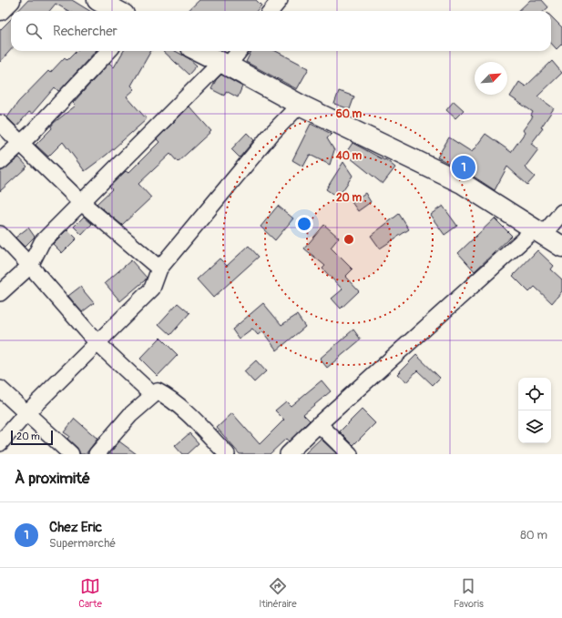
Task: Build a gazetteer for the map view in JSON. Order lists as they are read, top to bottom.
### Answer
{
  "scale_bar": "20 m",
  "north": "top right",
  "page": {
    "search": "Rechercher",
    "pins": "1",
    "scale": "20 m",
    "heading": "À proximité",
    "list": [
      {
        "mark": "1",
        "name": "Chez Eric",
        "note": "Supermarché",
        "value": "80 m"
      }
    ],
    "nav": ["Carte", "Itinéraire", "Favoris"]
  },
  "rings": ["60 m", "40 m", "20 m"]
}
